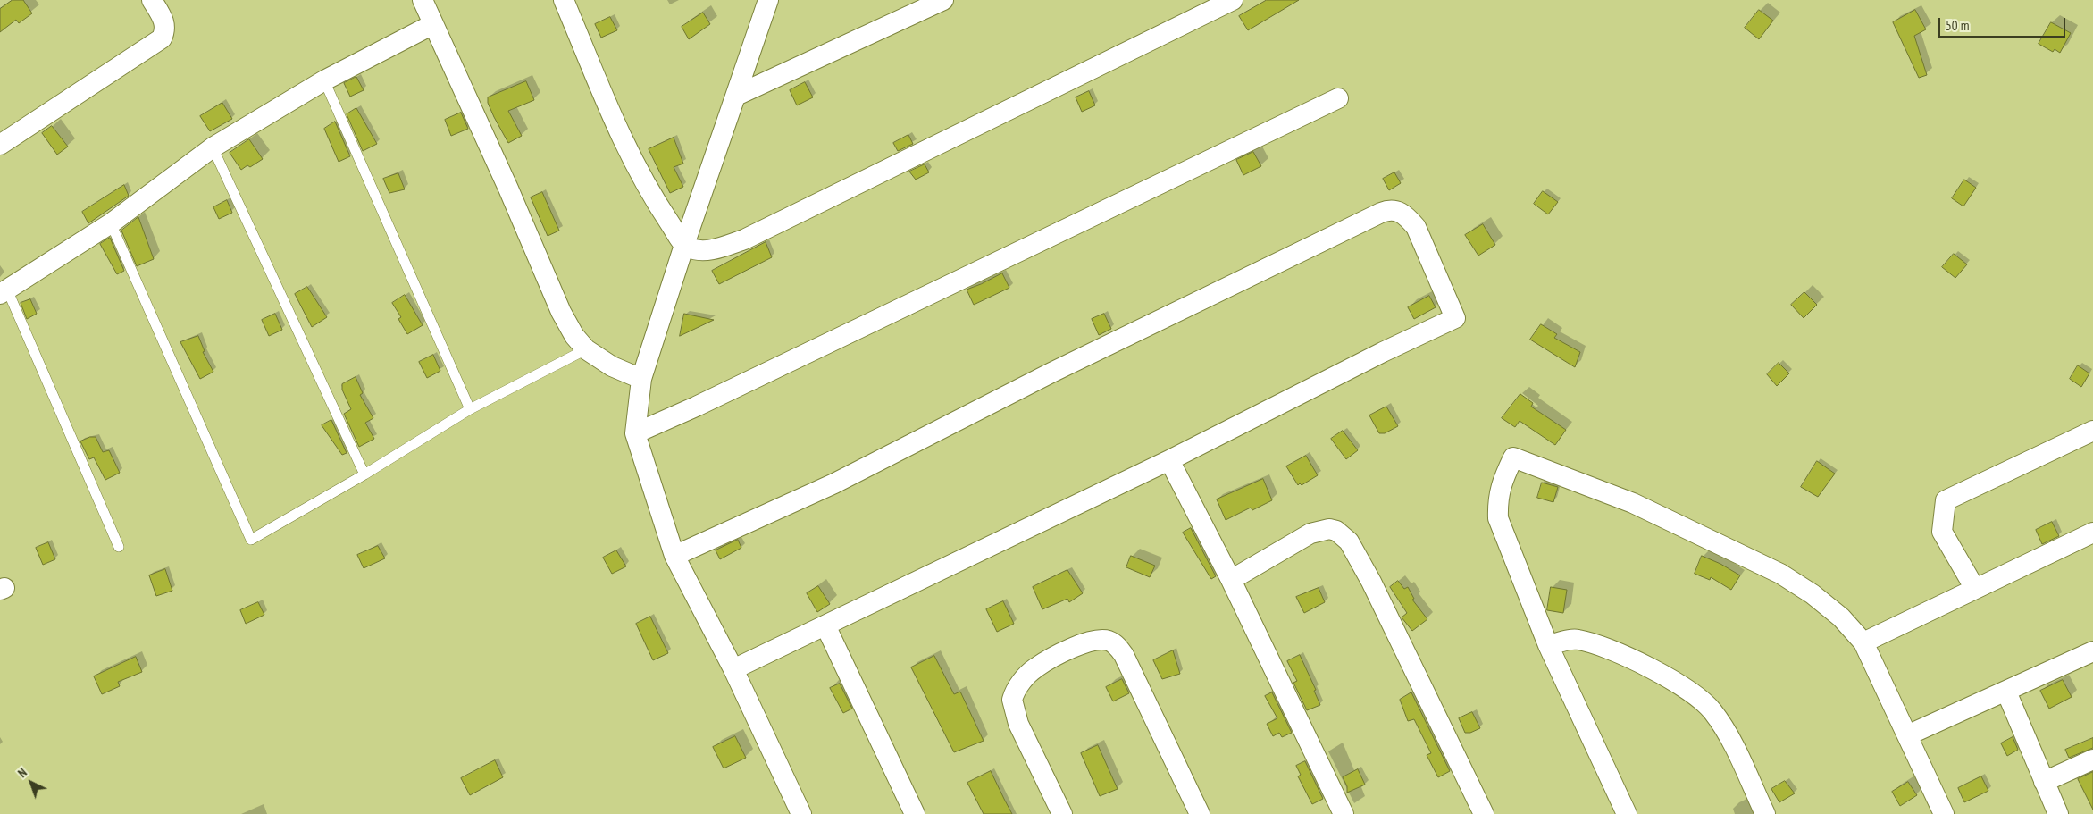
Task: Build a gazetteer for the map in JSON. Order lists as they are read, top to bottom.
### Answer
{
  "scale_bar": "50 m",
  "north": "top left"
}
